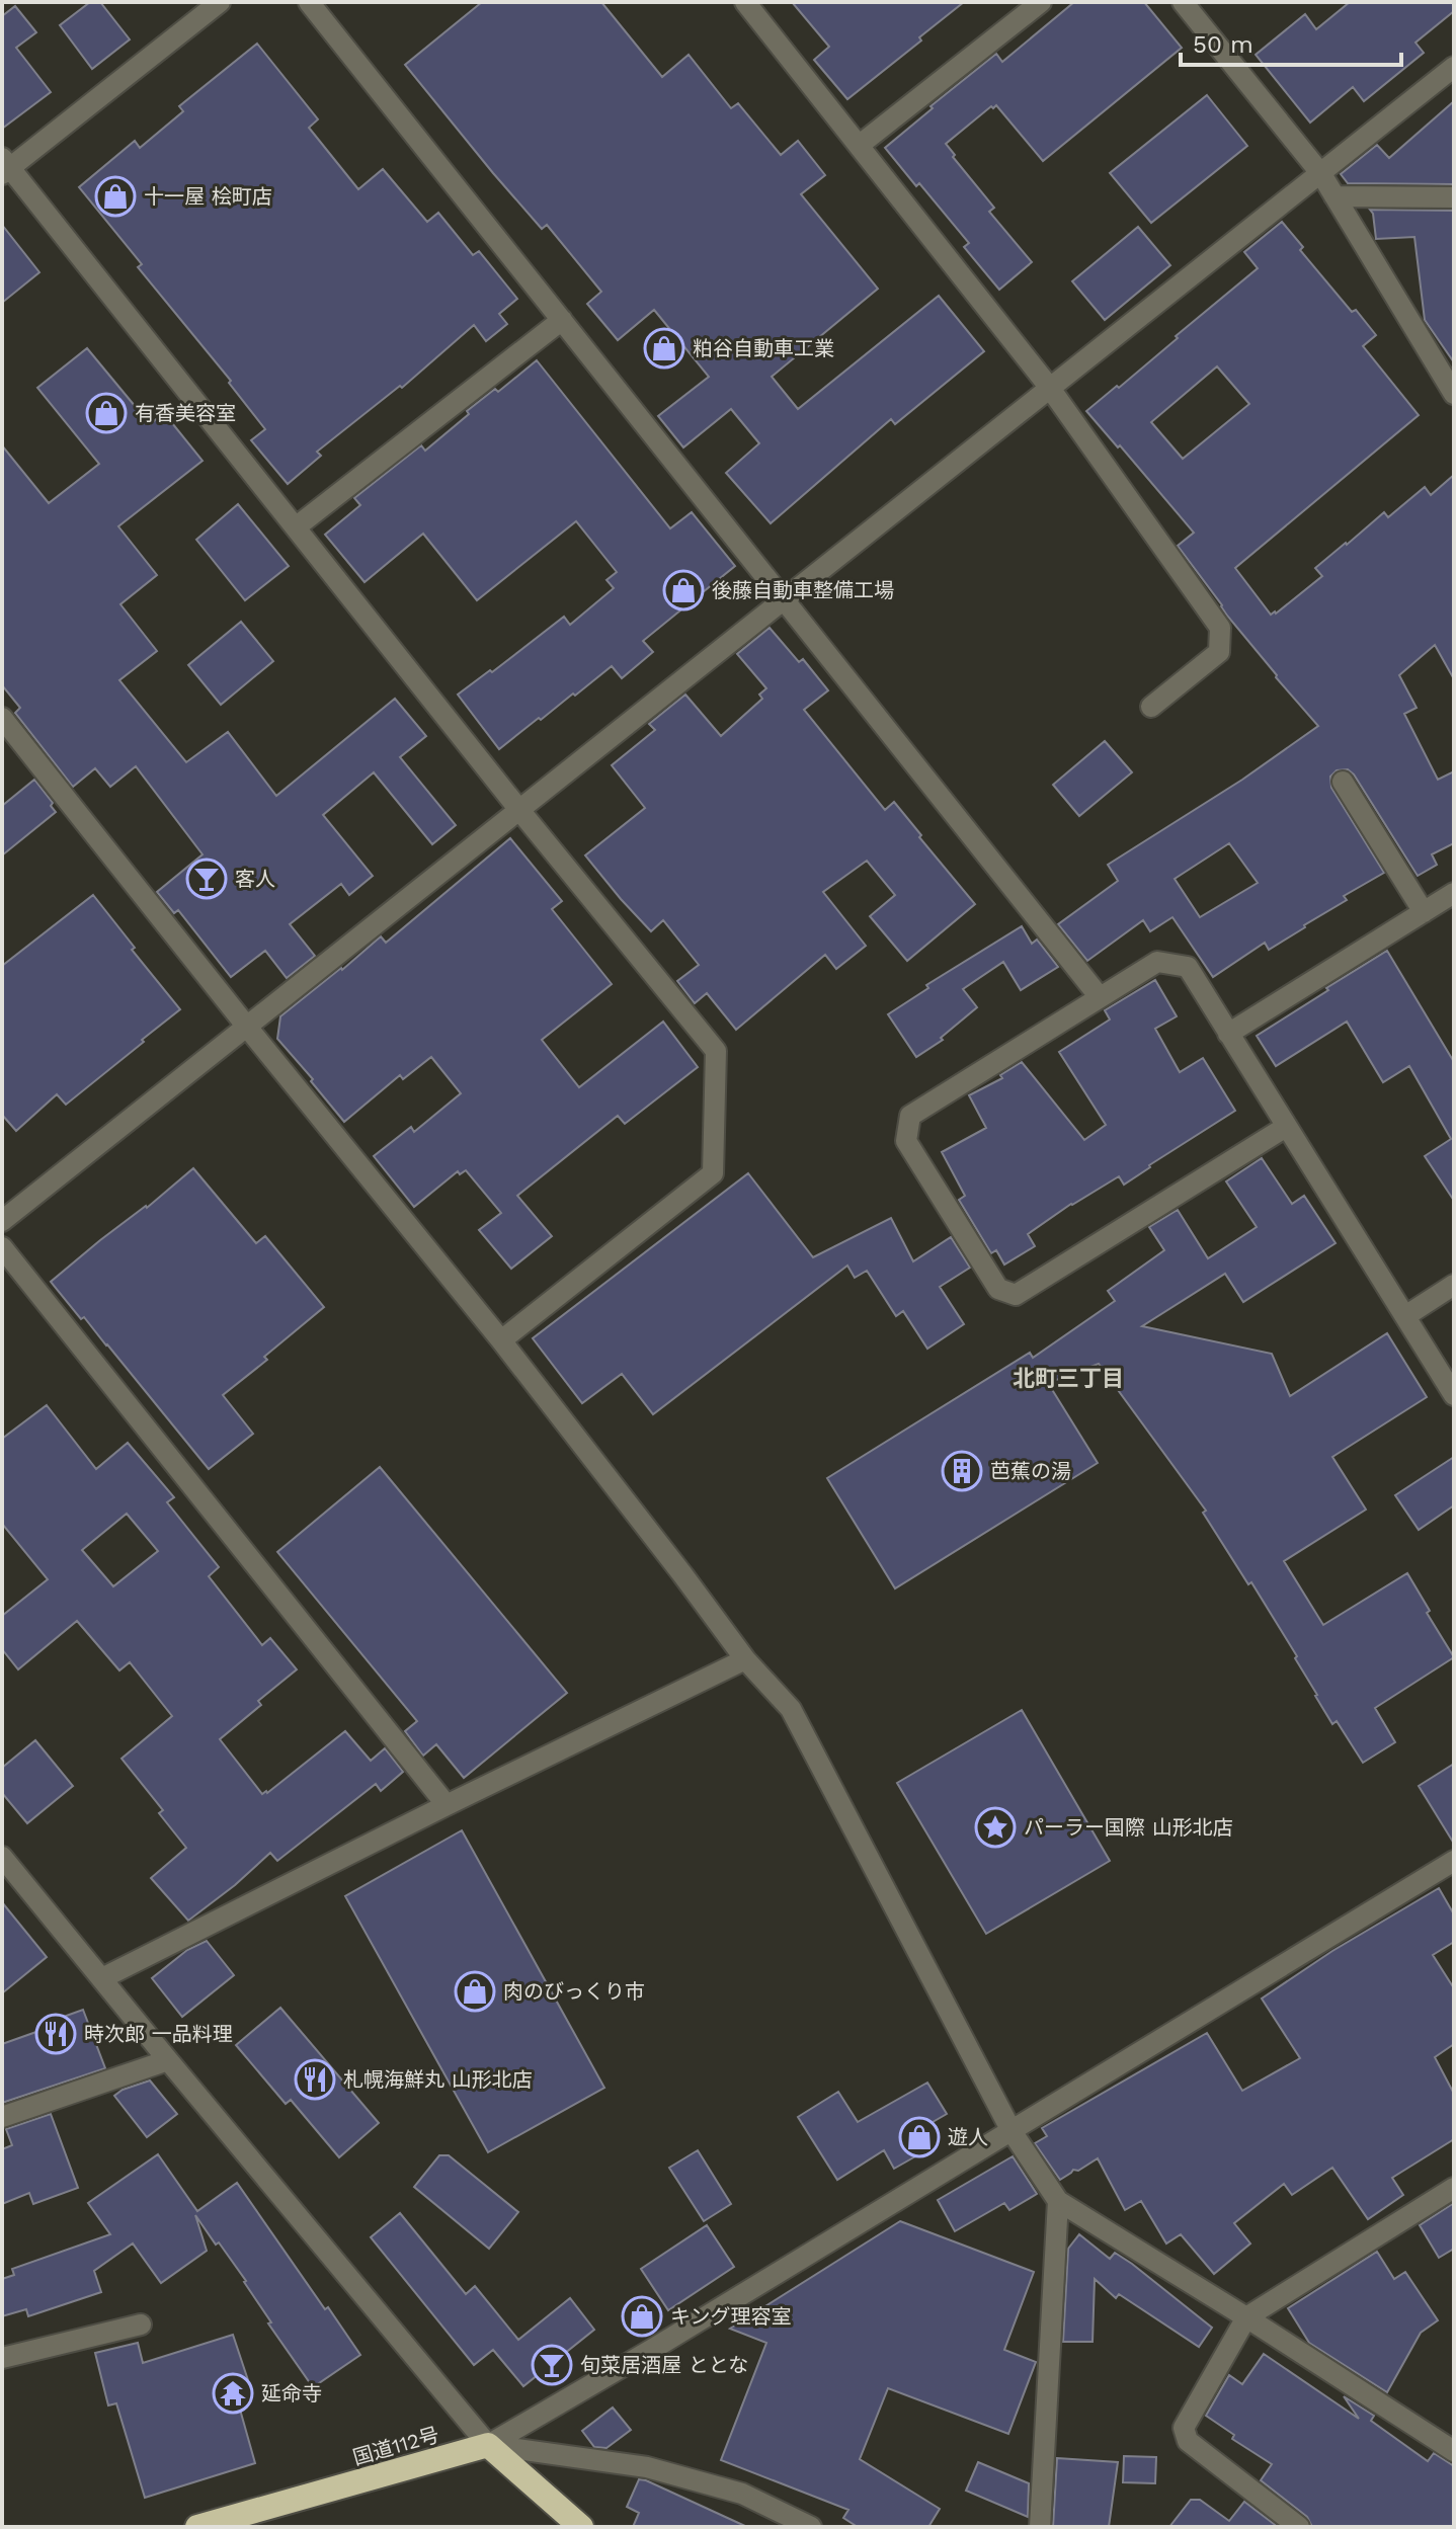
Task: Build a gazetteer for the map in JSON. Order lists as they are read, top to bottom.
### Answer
{
  "streets": {
    "highway": ["国道112号"]
  },
  "districts": ["北町三丁目"],
  "places": {
    "shop": [
      "十一屋 桧町店",
      "粕谷自動車工業",
      "有香美容室",
      "後藤自動車整備工場",
      "肉のびっくり市",
      "遊人",
      "キング理容室"
    ],
    "bar": ["客人", "旬菜居酒屋 ととな"],
    "building": ["芭蕉の湯"],
    "place": ["パーラー国際 山形北店"],
    "restaurant": ["時次郎 一品料理", "札幌海鮮丸 山形北店"],
    "temple": ["延命寺"]
  },
  "scale_bar": "50 m"
}
